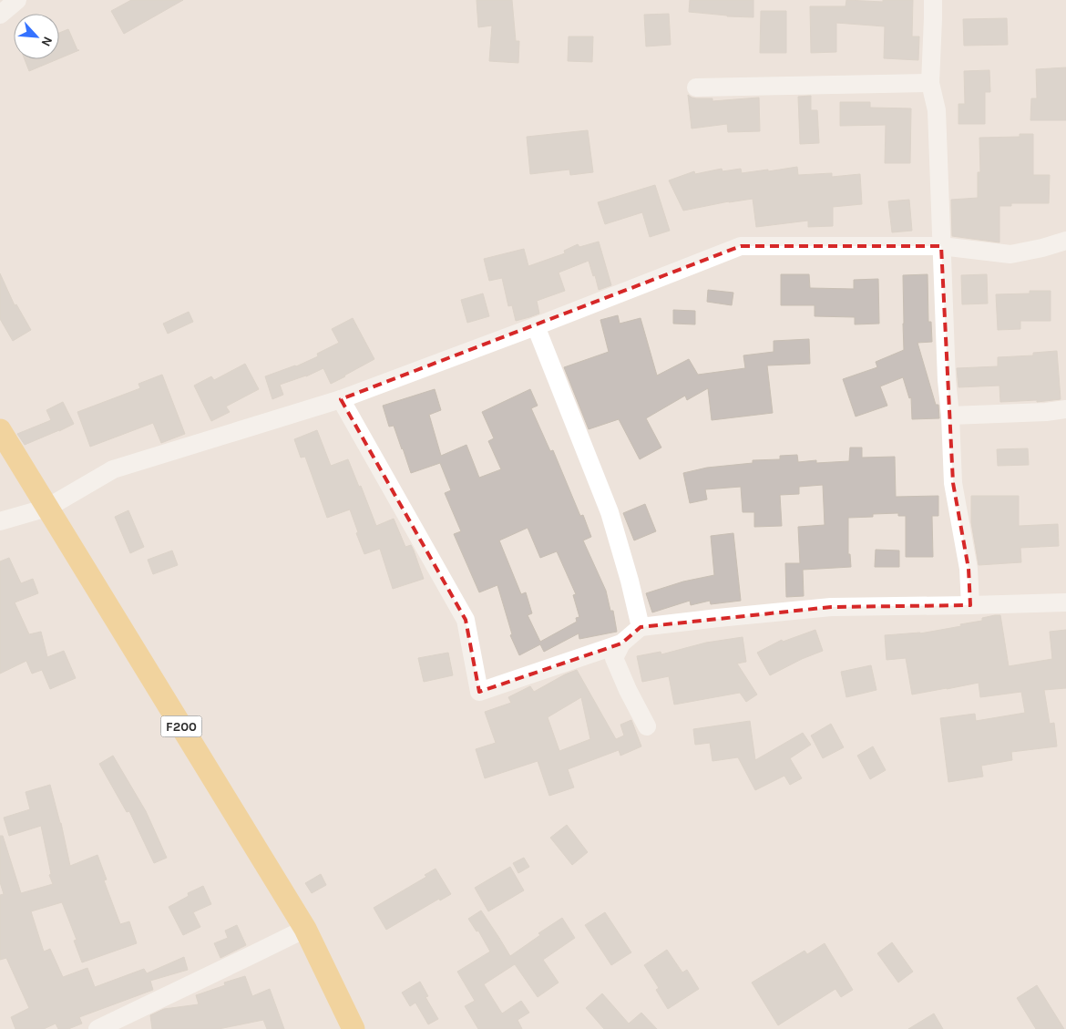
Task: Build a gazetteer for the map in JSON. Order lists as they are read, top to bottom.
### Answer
{
  "streets": {
    "main road": ["F200"]
  },
  "north": "bottom right"
}
